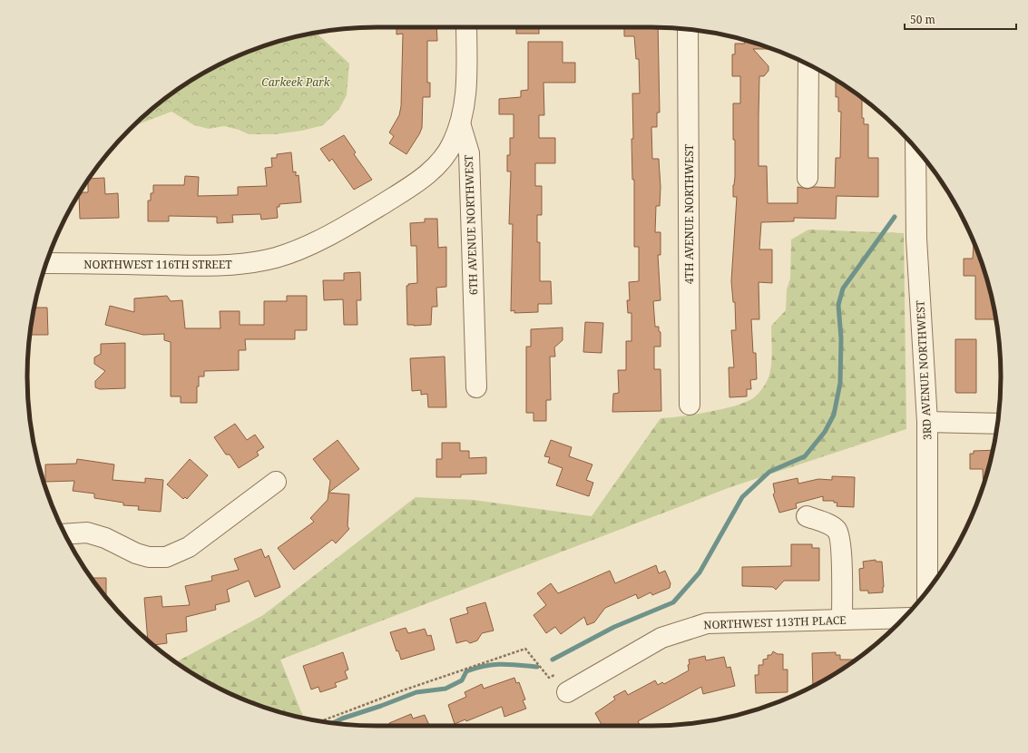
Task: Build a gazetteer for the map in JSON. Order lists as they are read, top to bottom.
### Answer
{
  "streets": {
    "street": [
      "4TH AVENUE NORTHWEST",
      "6TH AVENUE NORTHWEST",
      "NORTHWEST 116TH STREET",
      "3RD AVENUE NORTHWEST",
      "NORTHWEST 113TH PLACE"
    ]
  },
  "crossings": [
    ["6TH AVENUE NORTHWEST", "NORTHWEST 116TH STREET"]
  ],
  "parks": ["Carkeek Park"],
  "scale_bar": "50 m"
}
